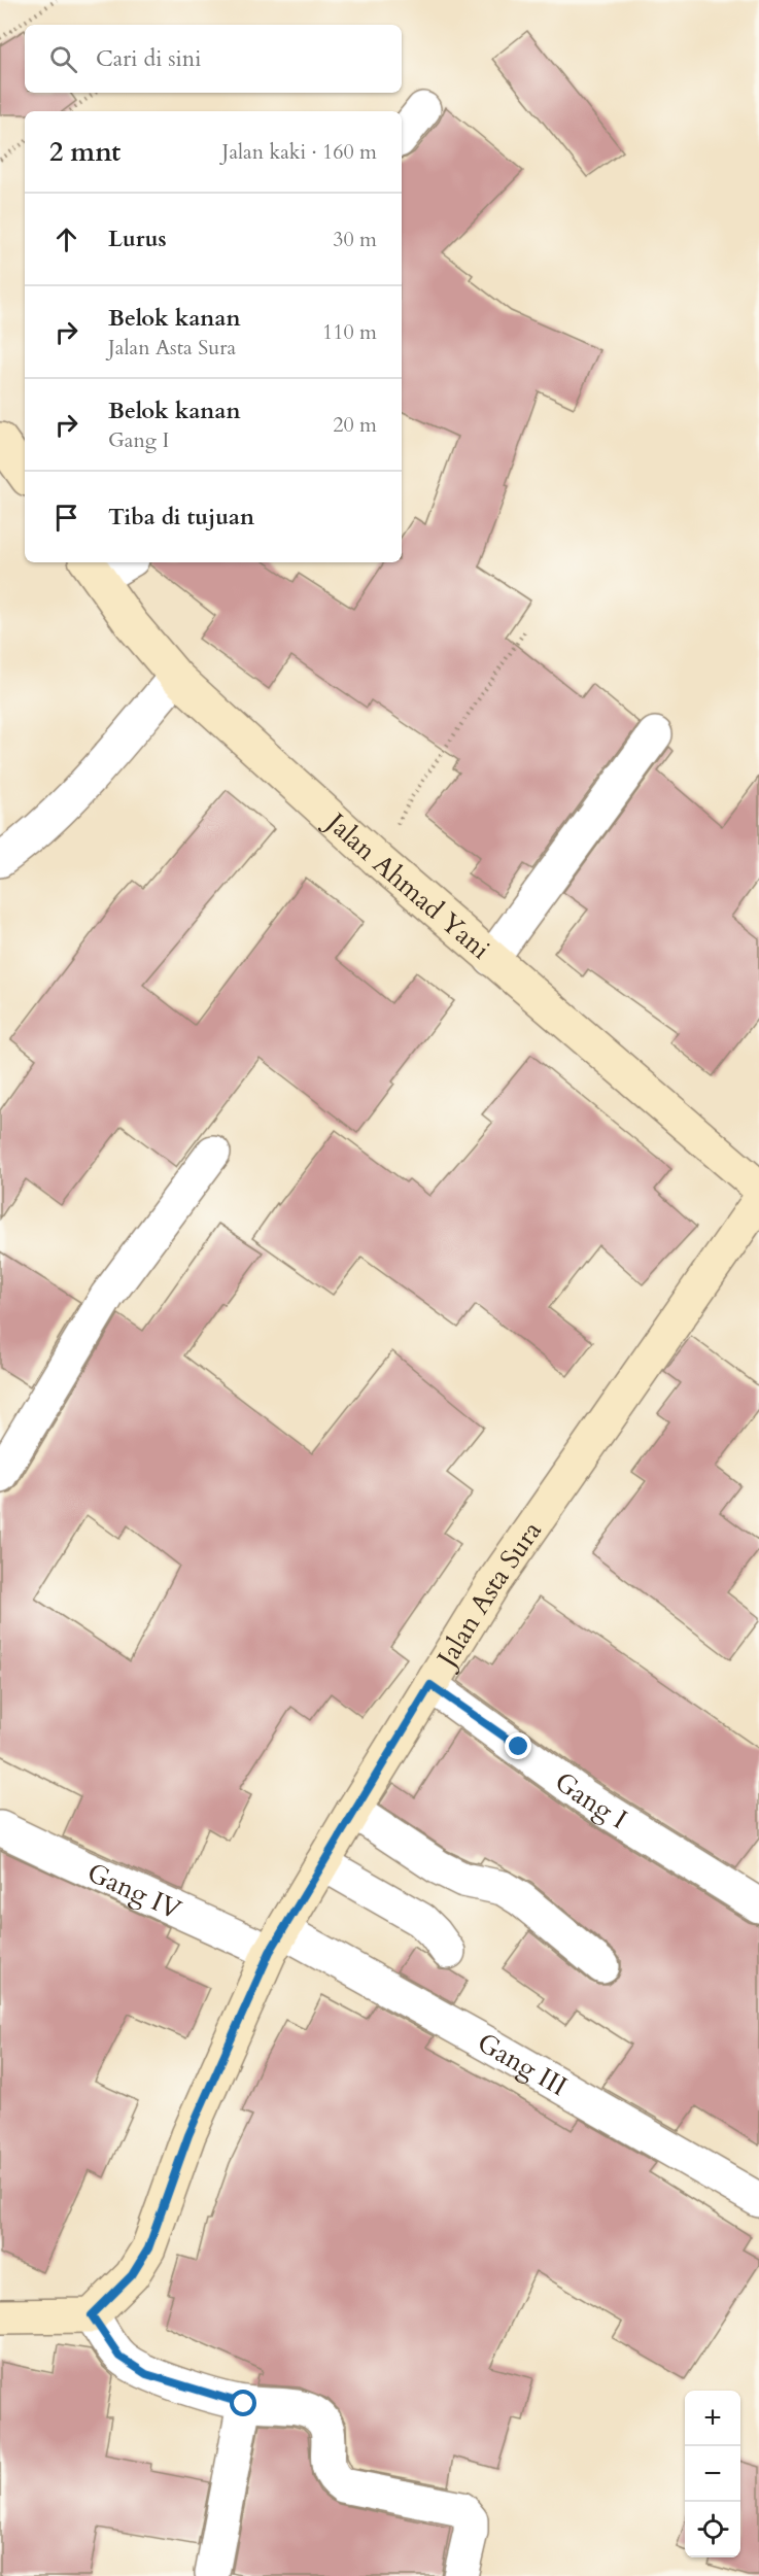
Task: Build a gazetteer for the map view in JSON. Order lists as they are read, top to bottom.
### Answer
{
  "streets": {
    "street": [
      "Jalan Ahmad Yani",
      "Jalan Asta Sura",
      "Gang I",
      "Gang IV",
      "Gang III"
    ]
  },
  "crossings": [
    ["Jalan Asta Sura", "Gang I"],
    ["Jalan Asta Sura", "Gang IV"],
    ["Jalan Asta Sura", "Gang III"],
    ["Gang IV", "Gang III"]
  ],
  "page": {
    "search": "Cari di sini",
    "heading": ["2 mnt", "Jalan kaki · 160 m"],
    "list": [
      ["Lurus", "30 m"],
      ["Belok kanan", "Jalan Asta Sura", "110 m"],
      ["Belok kanan", "Gang I", "20 m"],
      "Tiba di tujuan"
    ],
    "map_buttons": ["+", "−"]
  }
}
